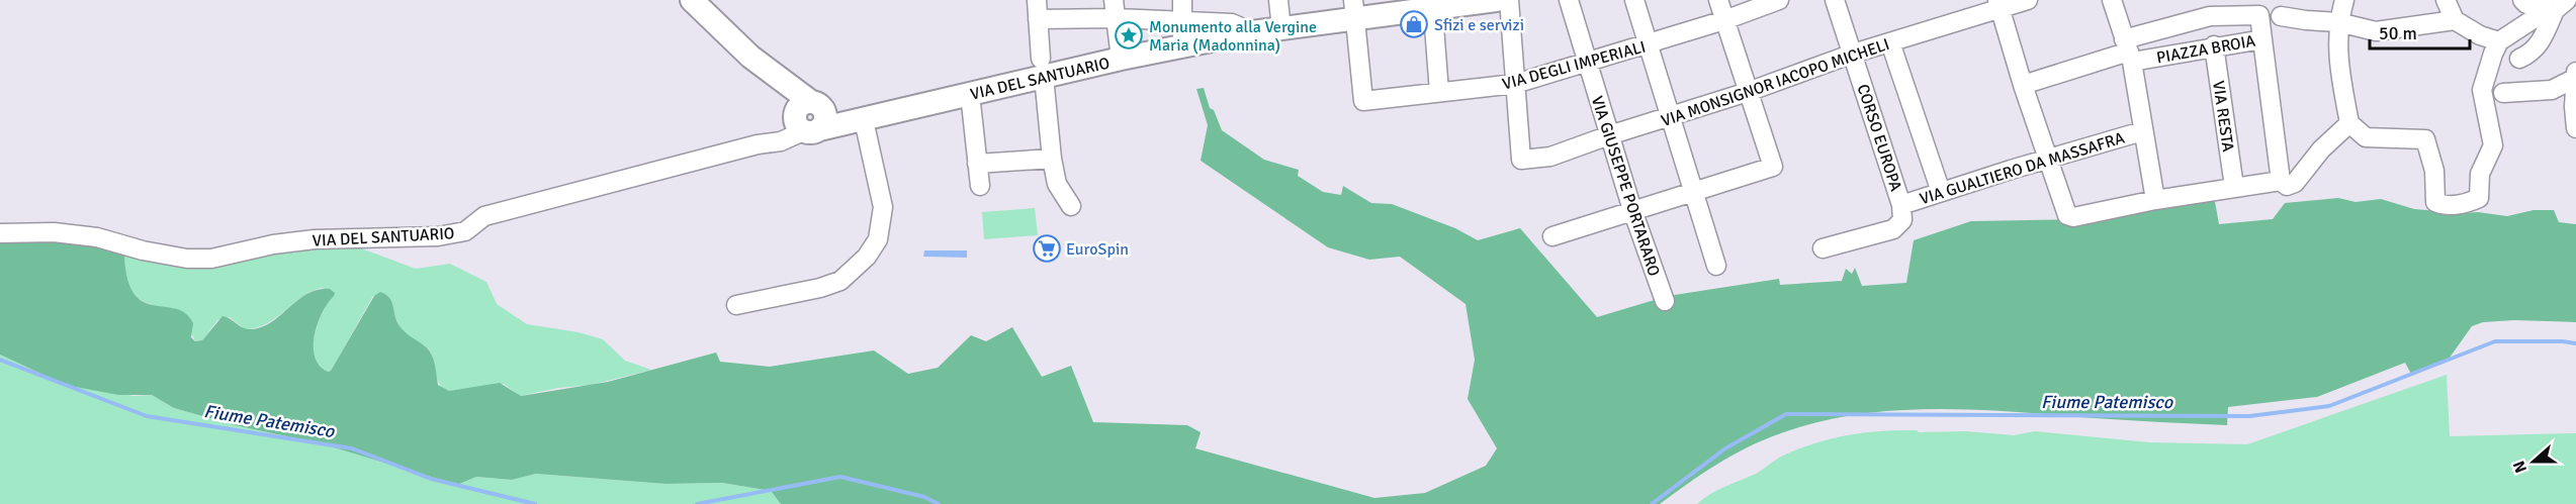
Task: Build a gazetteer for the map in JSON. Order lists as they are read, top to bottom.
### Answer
{
  "streets": {
    "main road": ["VIA DEL SANTUARIO"],
    "street": [
      "PIAZZA BROIA",
      "VIA DEGLI IMPERIALI",
      "VIA MONSIGNOR IACOPO MICHELI",
      "VIA RESTA",
      "CORSO EUROPA",
      "VIA GUALTIERO DA MASSAFRA",
      "VIA GIUSEPPE PORTARARO"
    ]
  },
  "crossings": [
    ["PIAZZA BROIA", "VIA RESTA"],
    ["VIA DEGLI IMPERIALI", "VIA DEL SANTUARIO"],
    ["VIA DEGLI IMPERIALI", "VIA MONSIGNOR IACOPO MICHELI"],
    ["VIA DEGLI IMPERIALI", "VIA GIUSEPPE PORTARARO"],
    ["VIA MONSIGNOR IACOPO MICHELI", "CORSO EUROPA"],
    ["VIA MONSIGNOR IACOPO MICHELI", "VIA GIUSEPPE PORTARARO"],
    ["CORSO EUROPA", "VIA GUALTIERO DA MASSAFRA"]
  ],
  "water": ["Fiume Patemisco"],
  "places": {
    "shop": ["Sfizi e servizi"],
    "place": ["Monumento alla Vergine Maria (Madonnina)"],
    "supermarket": ["EuroSpin"]
  },
  "scale_bar": "50 m",
  "north": "left"
}
